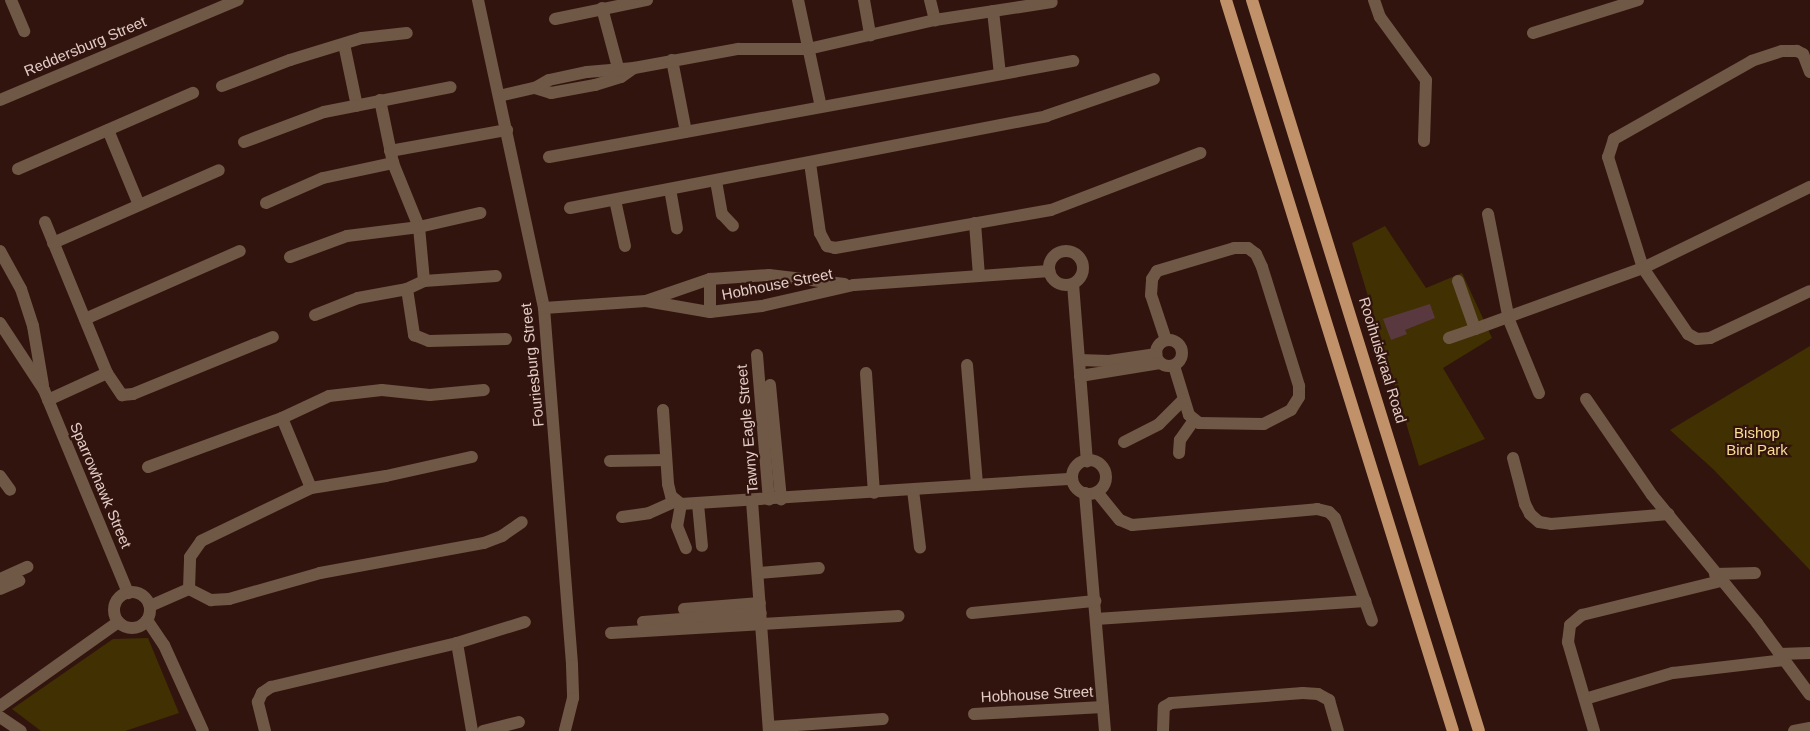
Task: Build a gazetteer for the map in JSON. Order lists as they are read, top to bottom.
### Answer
{
  "streets": {
    "main road": ["Rooihuiskraal Road"],
    "street": [
      "Reddersburg Street",
      "Hobhouse Street",
      "Fouriesburg Street",
      "Tawny Eagle Street",
      "Sparrowhawk Street"
    ]
  },
  "crossings": [
    ["Hobhouse Street", "Fouriesburg Street"],
    ["Hobhouse Street", "Tawny Eagle Street"]
  ],
  "parks": ["Bishop Bird Park"]
}
